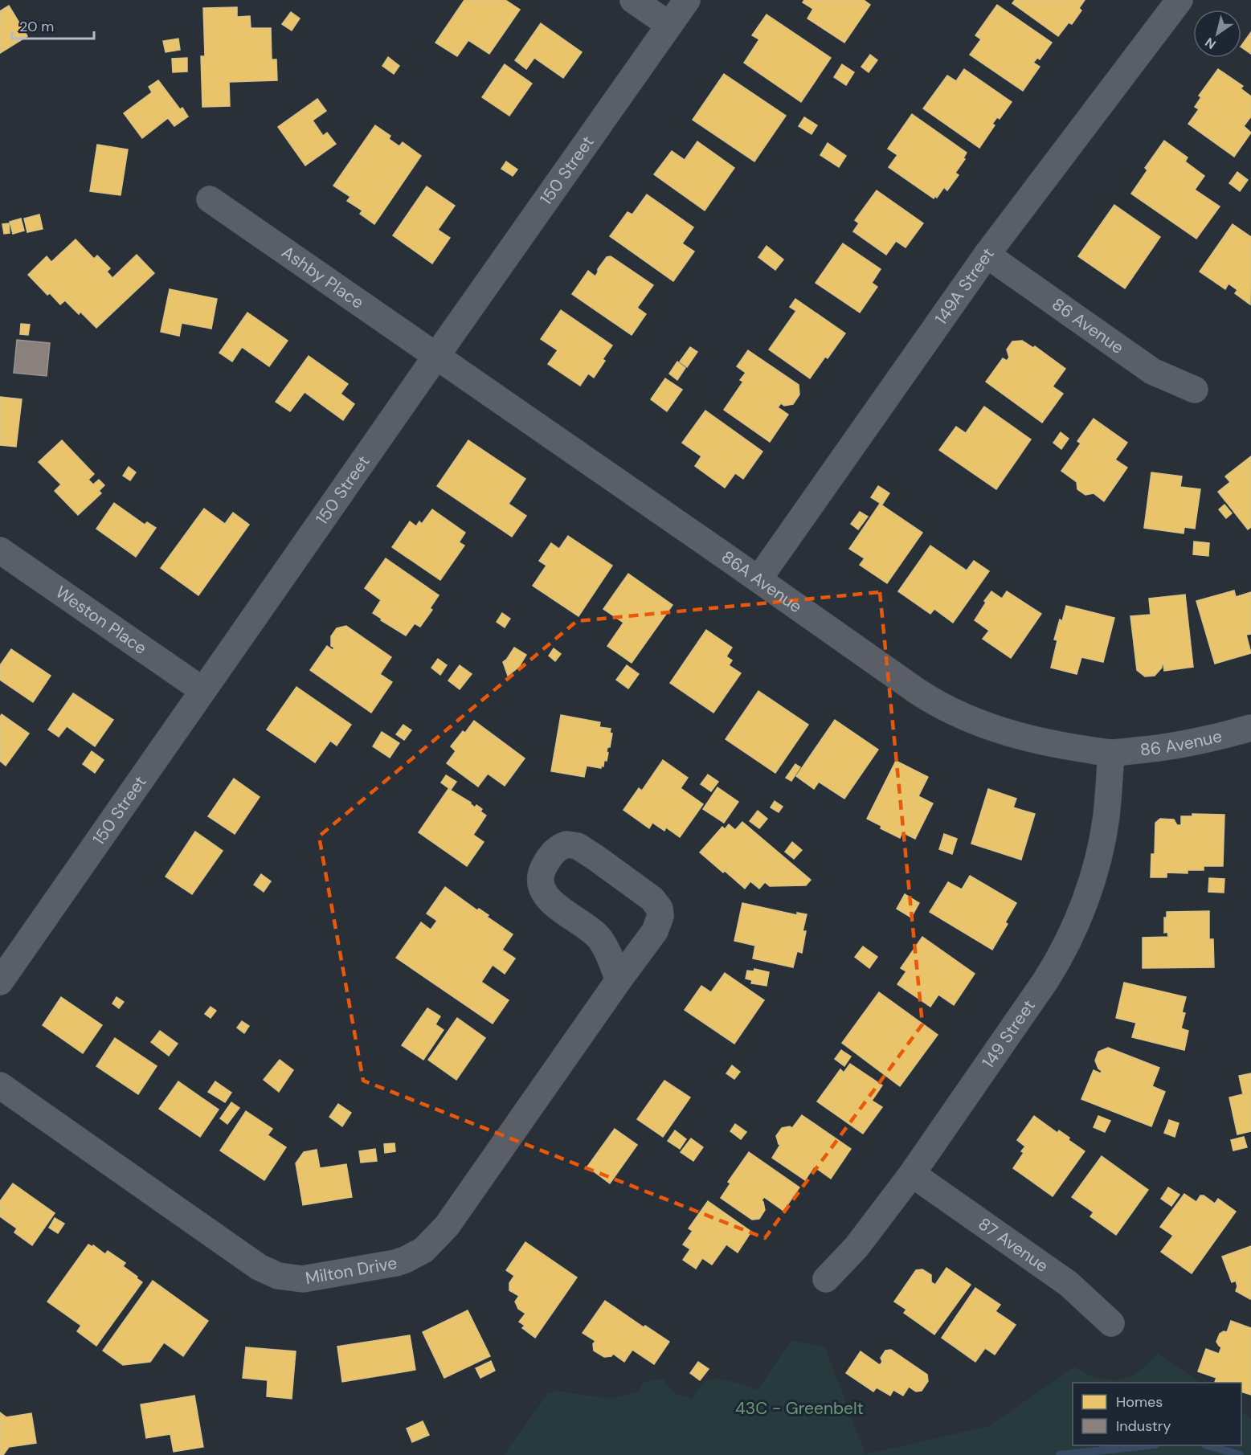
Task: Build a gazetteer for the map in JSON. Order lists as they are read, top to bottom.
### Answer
{
  "streets": {
    "street": [
      "150 Street",
      "Ashby Place",
      "149A Street",
      "86 Avenue",
      "86A Avenue",
      "Weston Place",
      "149 Street",
      "87 Avenue",
      "Milton Drive"
    ]
  },
  "crossings": [
    ["150 Street", "Ashby Place"],
    ["150 Street", "86A Avenue"],
    ["150 Street", "Weston Place"],
    ["Ashby Place", "86A Avenue"],
    ["149A Street", "86 Avenue"],
    ["149A Street", "86A Avenue"],
    ["86 Avenue", "86A Avenue"],
    ["86 Avenue", "149 Street"],
    ["86A Avenue", "149 Street"],
    ["149 Street", "87 Avenue"]
  ],
  "parks": ["43C - Greenbelt"],
  "legend": ["Homes", "Industry"],
  "scale_bar": "20 m",
  "north": "bottom left"
}
